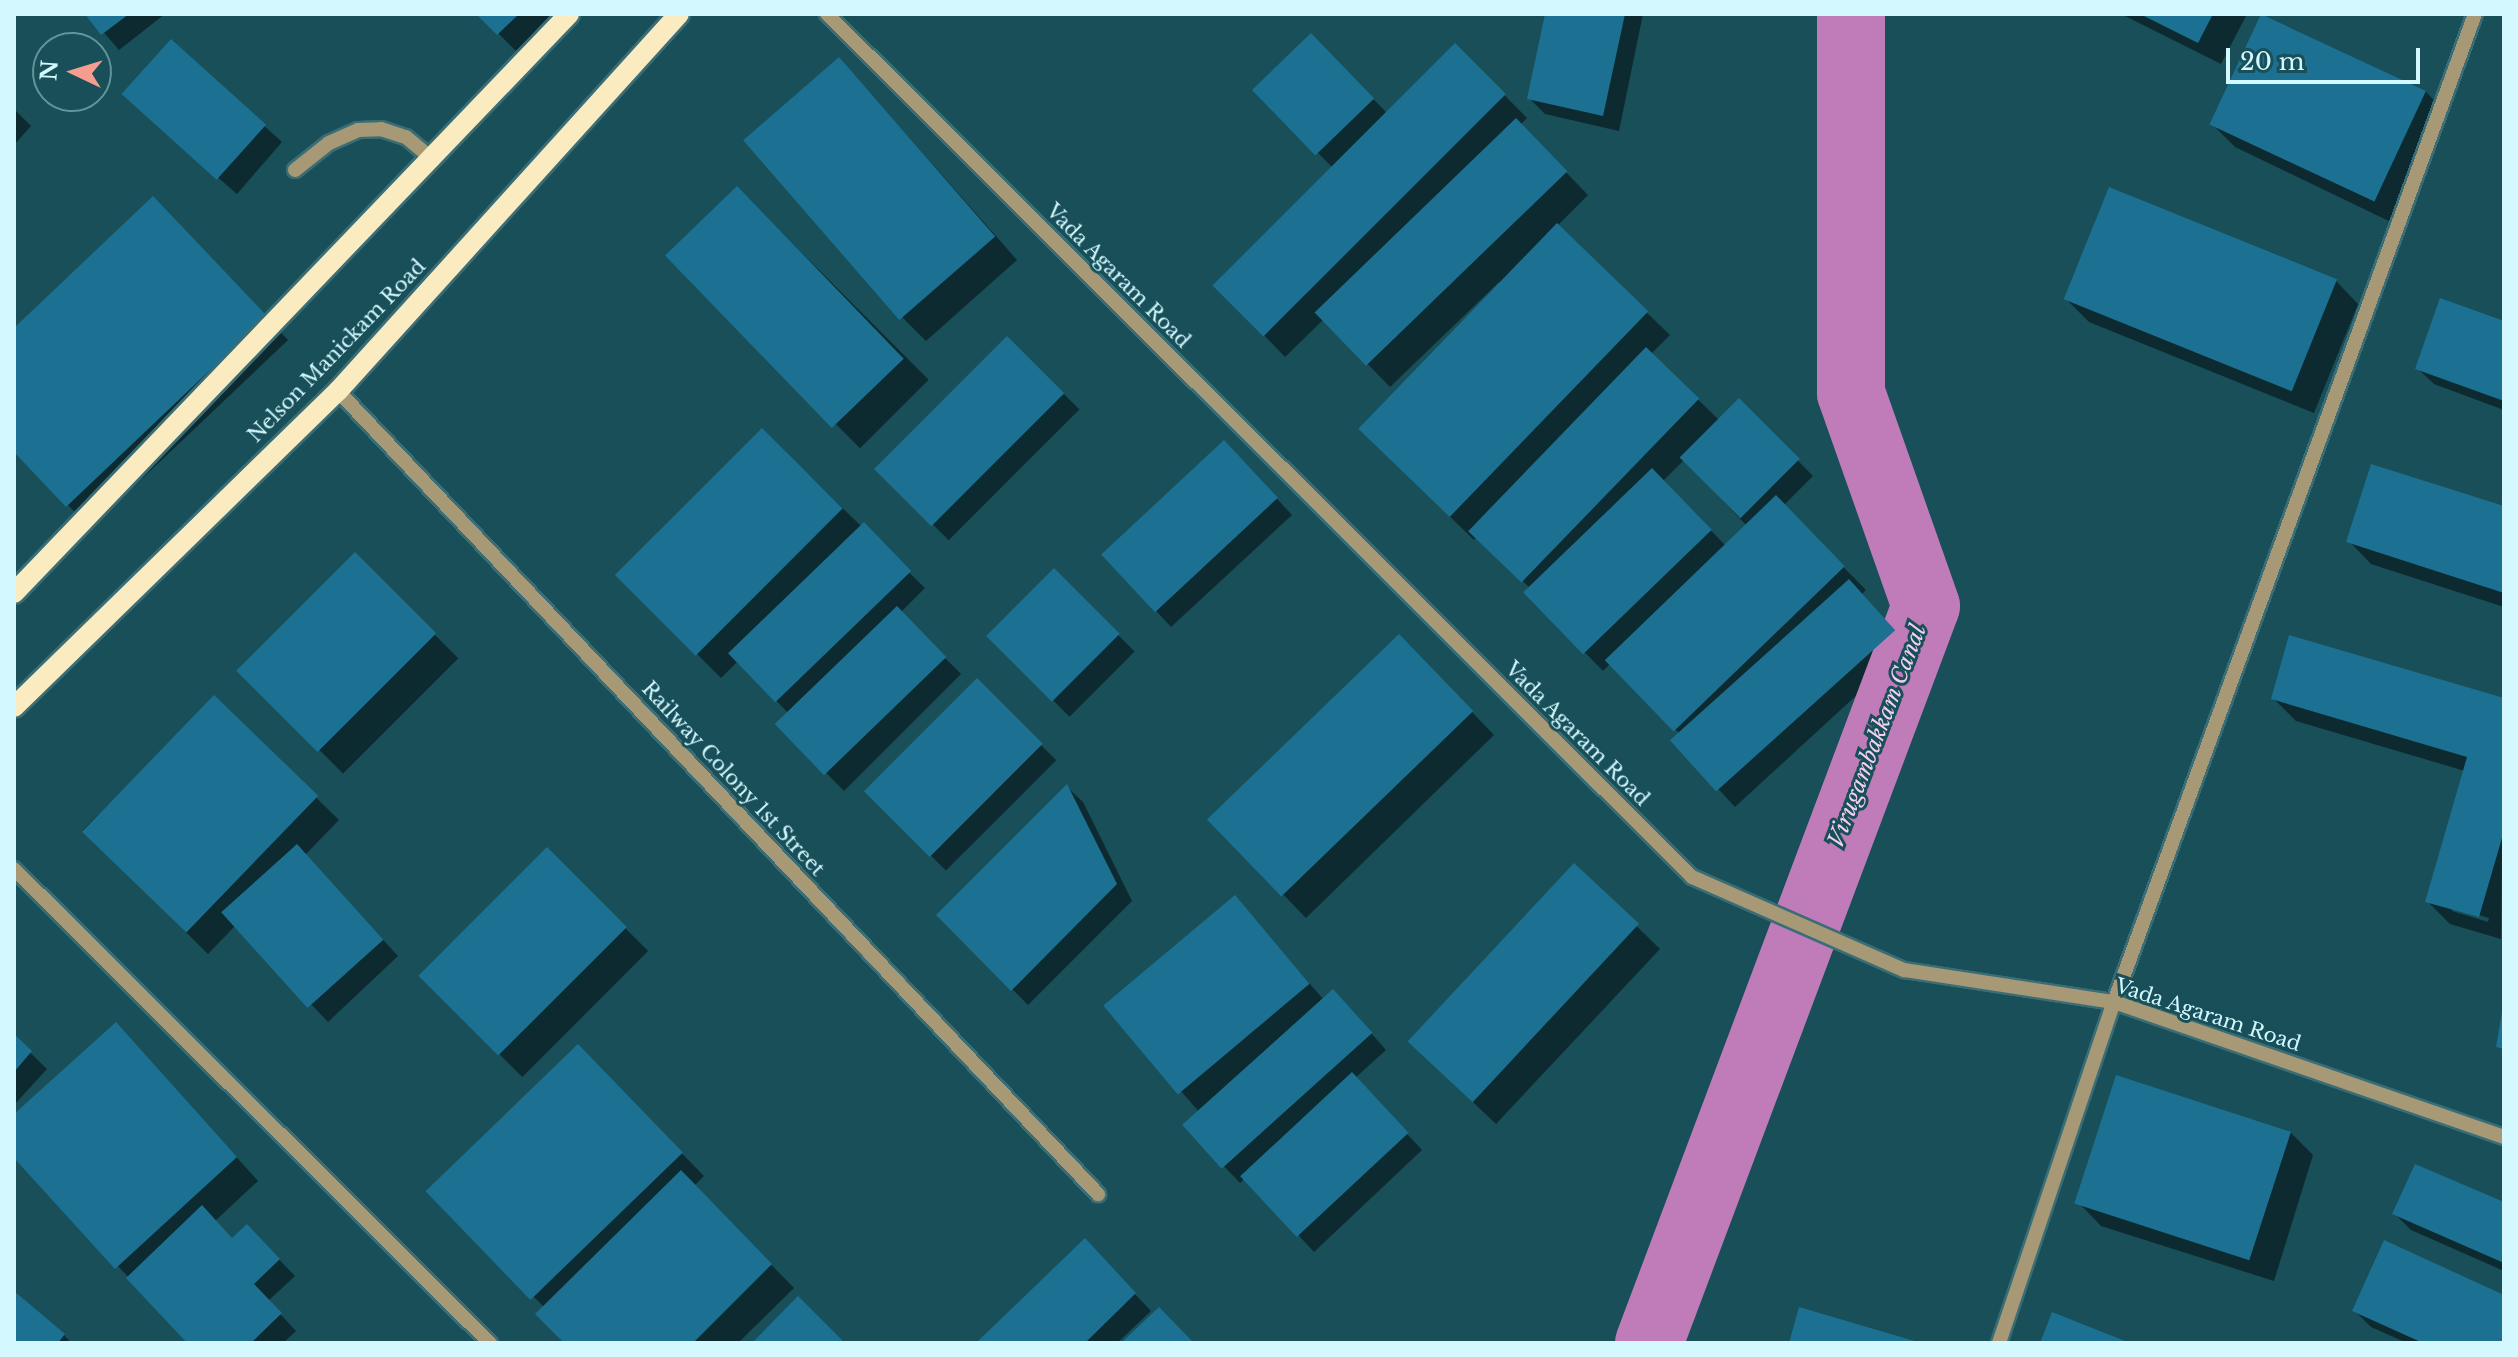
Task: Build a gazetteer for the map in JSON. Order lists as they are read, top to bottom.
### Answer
{
  "streets": {
    "main road": ["Nelson Manickam Road"],
    "street": ["Vada Agaram Road", "Railway Colony 1st Street"]
  },
  "crossings": [
    ["Nelson Manickam Road", "Railway Colony 1st Street"]
  ],
  "water": ["Virugambakkam Canal"],
  "scale_bar": "20 m",
  "north": "left"
}
